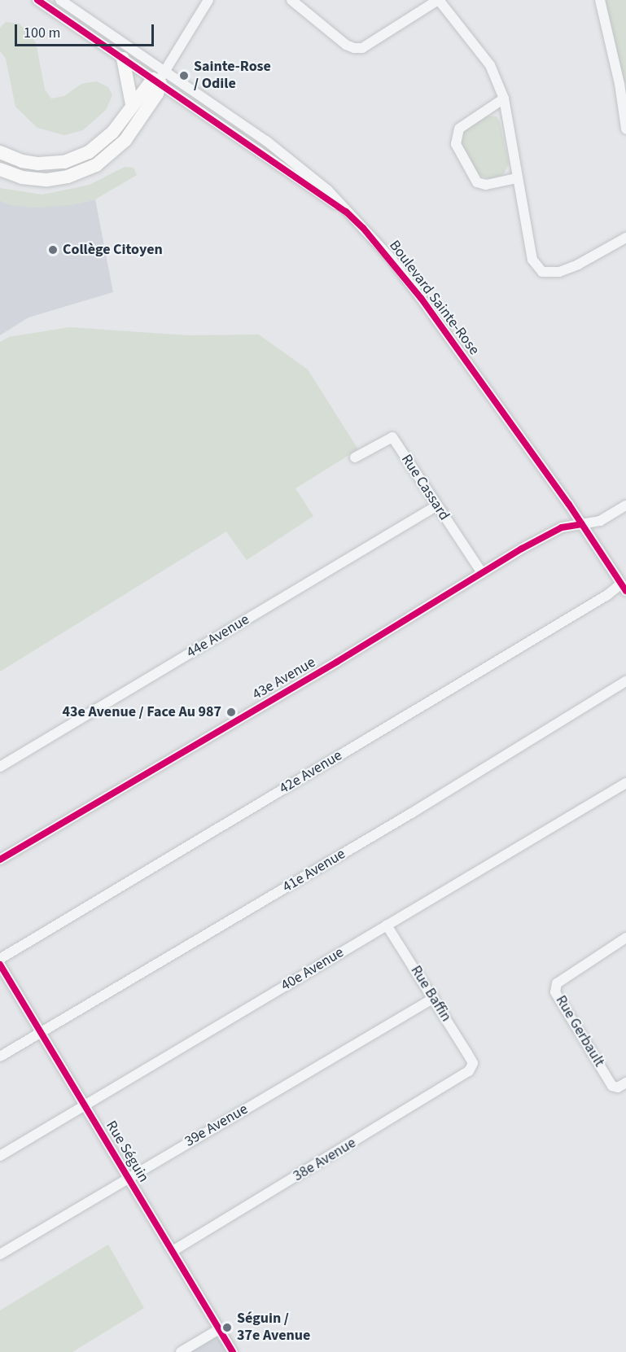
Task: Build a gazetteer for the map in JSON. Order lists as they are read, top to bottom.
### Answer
{
  "streets": {
    "street": [
      "Boulevard Sainte-Rose",
      "Rue Cassard",
      "44e Avenue",
      "43e Avenue",
      "42e Avenue",
      "41e Avenue",
      "40e Avenue",
      "Rue Baffin",
      "Rue Gerbault",
      "39e Avenue",
      "Rue Séguin",
      "38e Avenue"
    ]
  },
  "crossings": [
    ["Boulevard Sainte-Rose", "43e Avenue"],
    ["Boulevard Sainte-Rose", "42e Avenue"],
    ["Rue Cassard", "44e Avenue"],
    ["Rue Cassard", "43e Avenue"],
    ["41e Avenue", "Rue Séguin"],
    ["40e Avenue", "Rue Baffin"],
    ["40e Avenue", "Rue Séguin"],
    ["Rue Baffin", "39e Avenue"],
    ["Rue Baffin", "38e Avenue"],
    ["39e Avenue", "Rue Séguin"],
    ["Rue Séguin", "38e Avenue"]
  ],
  "places": [
    "Sainte-Rose / Odile",
    "Collège Citoyen",
    "43e Avenue / Face Au 987",
    "Séguin / 37e Avenue"
  ],
  "scale_bar": "100 m"
}
